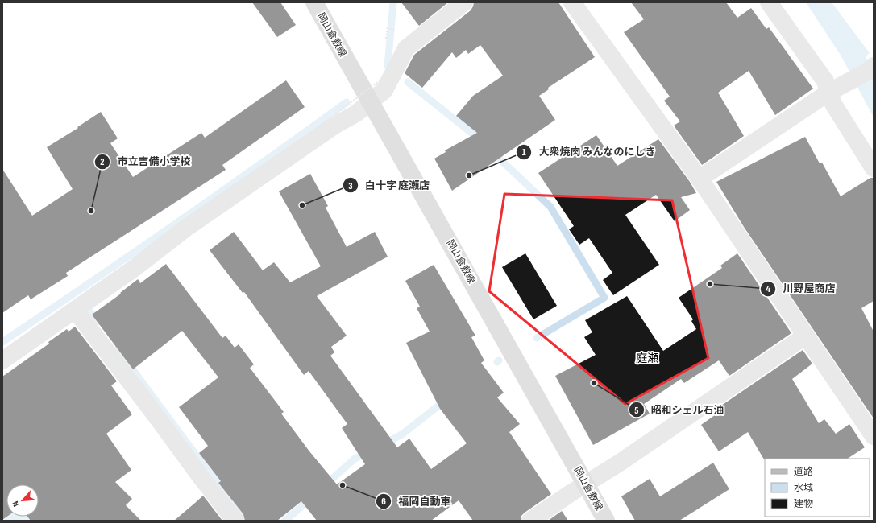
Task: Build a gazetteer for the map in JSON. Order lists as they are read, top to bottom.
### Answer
{
  "streets": {
    "main road": ["岡山倉敷線"]
  },
  "districts": ["庭瀬"],
  "places": [
    "大衆焼肉 みんなのにしき",
    "白十字 庭瀬店",
    "市立吉備小学校",
    "川野屋商店",
    "昭和シェル石油",
    "福岡自動車"
  ],
  "legend": ["道路", "水域", "建物"],
  "north": "bottom left"
}
